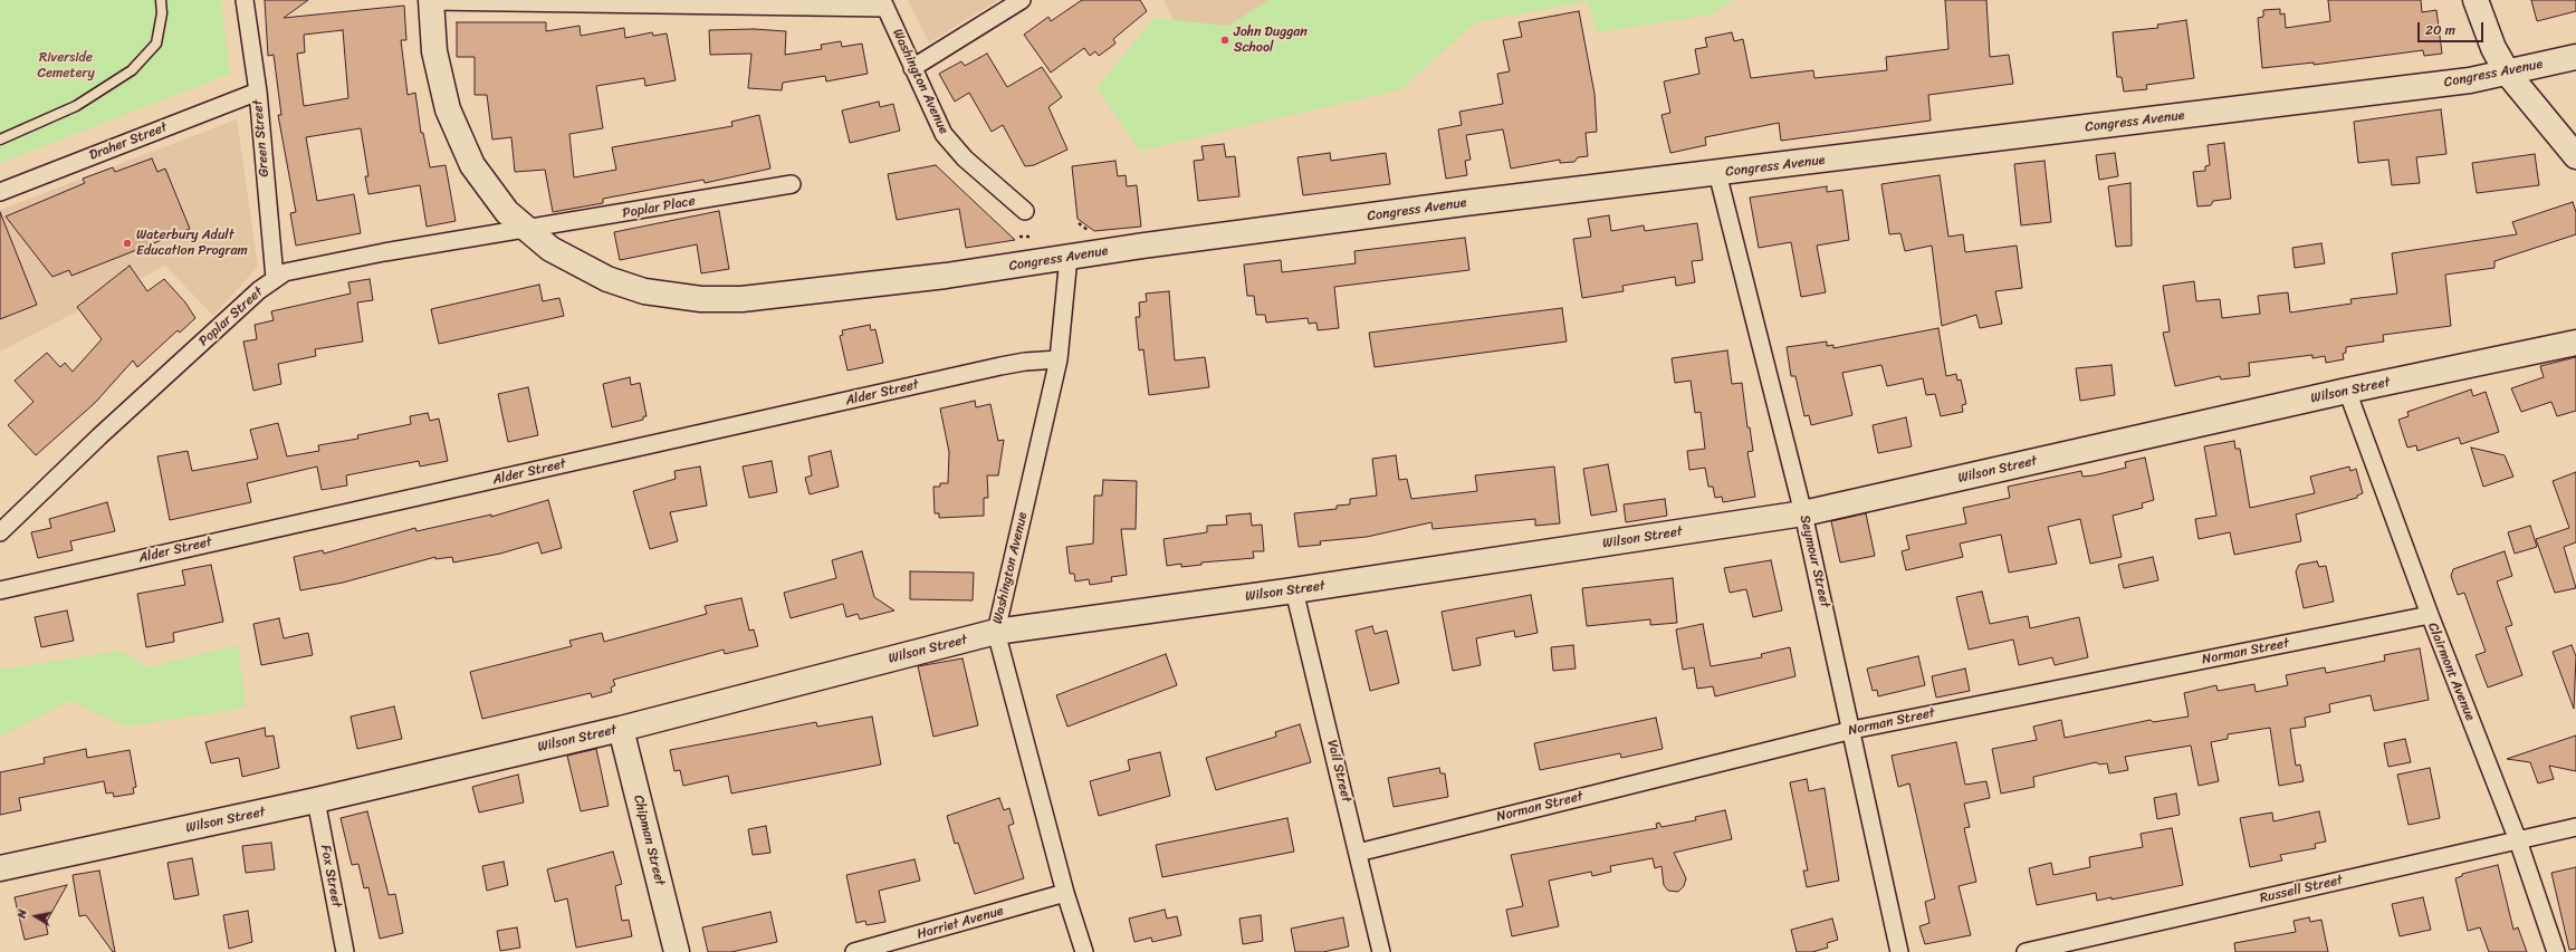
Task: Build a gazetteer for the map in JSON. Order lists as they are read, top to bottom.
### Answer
{
  "streets": {
    "street": [
      "Congress Avenue",
      "Washington Avenue",
      "Green Street",
      "Draher Street",
      "Poplar Place",
      "Poplar Street",
      "Wilson Street",
      "Alder Street",
      "Seymour Street",
      "Norman Street",
      "Clairmont Avenue",
      "Vail Street",
      "Chipman Street",
      "Fox Street",
      "Russell Street",
      "Harriet Avenue"
    ]
  },
  "crossings": [
    ["Congress Avenue", "Washington Avenue"],
    ["Congress Avenue", "Poplar Place"],
    ["Congress Avenue", "Poplar Street"],
    ["Congress Avenue", "Seymour Street"],
    ["Washington Avenue", "Wilson Street"],
    ["Washington Avenue", "Alder Street"],
    ["Washington Avenue", "Harriet Avenue"],
    ["Green Street", "Draher Street"],
    ["Green Street", "Poplar Street"],
    ["Poplar Place", "Poplar Street"],
    ["Wilson Street", "Seymour Street"],
    ["Wilson Street", "Clairmont Avenue"],
    ["Wilson Street", "Vail Street"],
    ["Wilson Street", "Chipman Street"],
    ["Wilson Street", "Fox Street"],
    ["Seymour Street", "Norman Street"],
    ["Norman Street", "Clairmont Avenue"],
    ["Norman Street", "Vail Street"],
    ["Clairmont Avenue", "Russell Street"]
  ],
  "parks": ["Riverside Cemetery"],
  "places": ["John Duggan School", "Waterbury Adult Education Program"],
  "scale_bar": "20 m",
  "north": "left"
}
